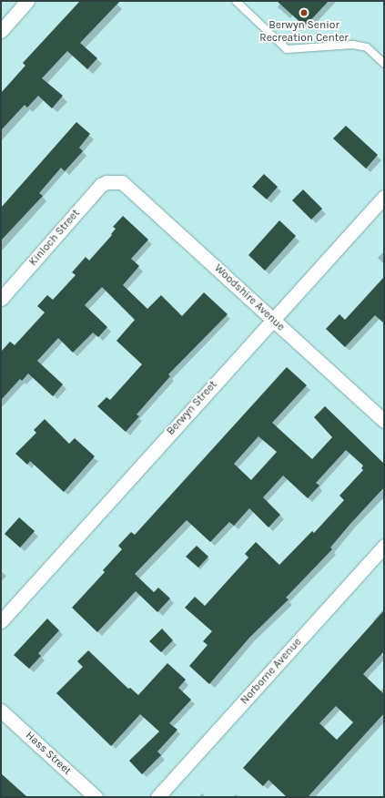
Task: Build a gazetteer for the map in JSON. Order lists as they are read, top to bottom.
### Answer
{
  "streets": {
    "street": [
      "Kinloch Street",
      "Woodshire Avenue",
      "Berwyn Street",
      "Norborne Avenue",
      "Hass Street"
    ]
  },
  "crossings": [
    ["Kinloch Street", "Woodshire Avenue"],
    ["Woodshire Avenue", "Berwyn Street"]
  ],
  "places": ["Berwyn Senior Recreation Center"]
}
